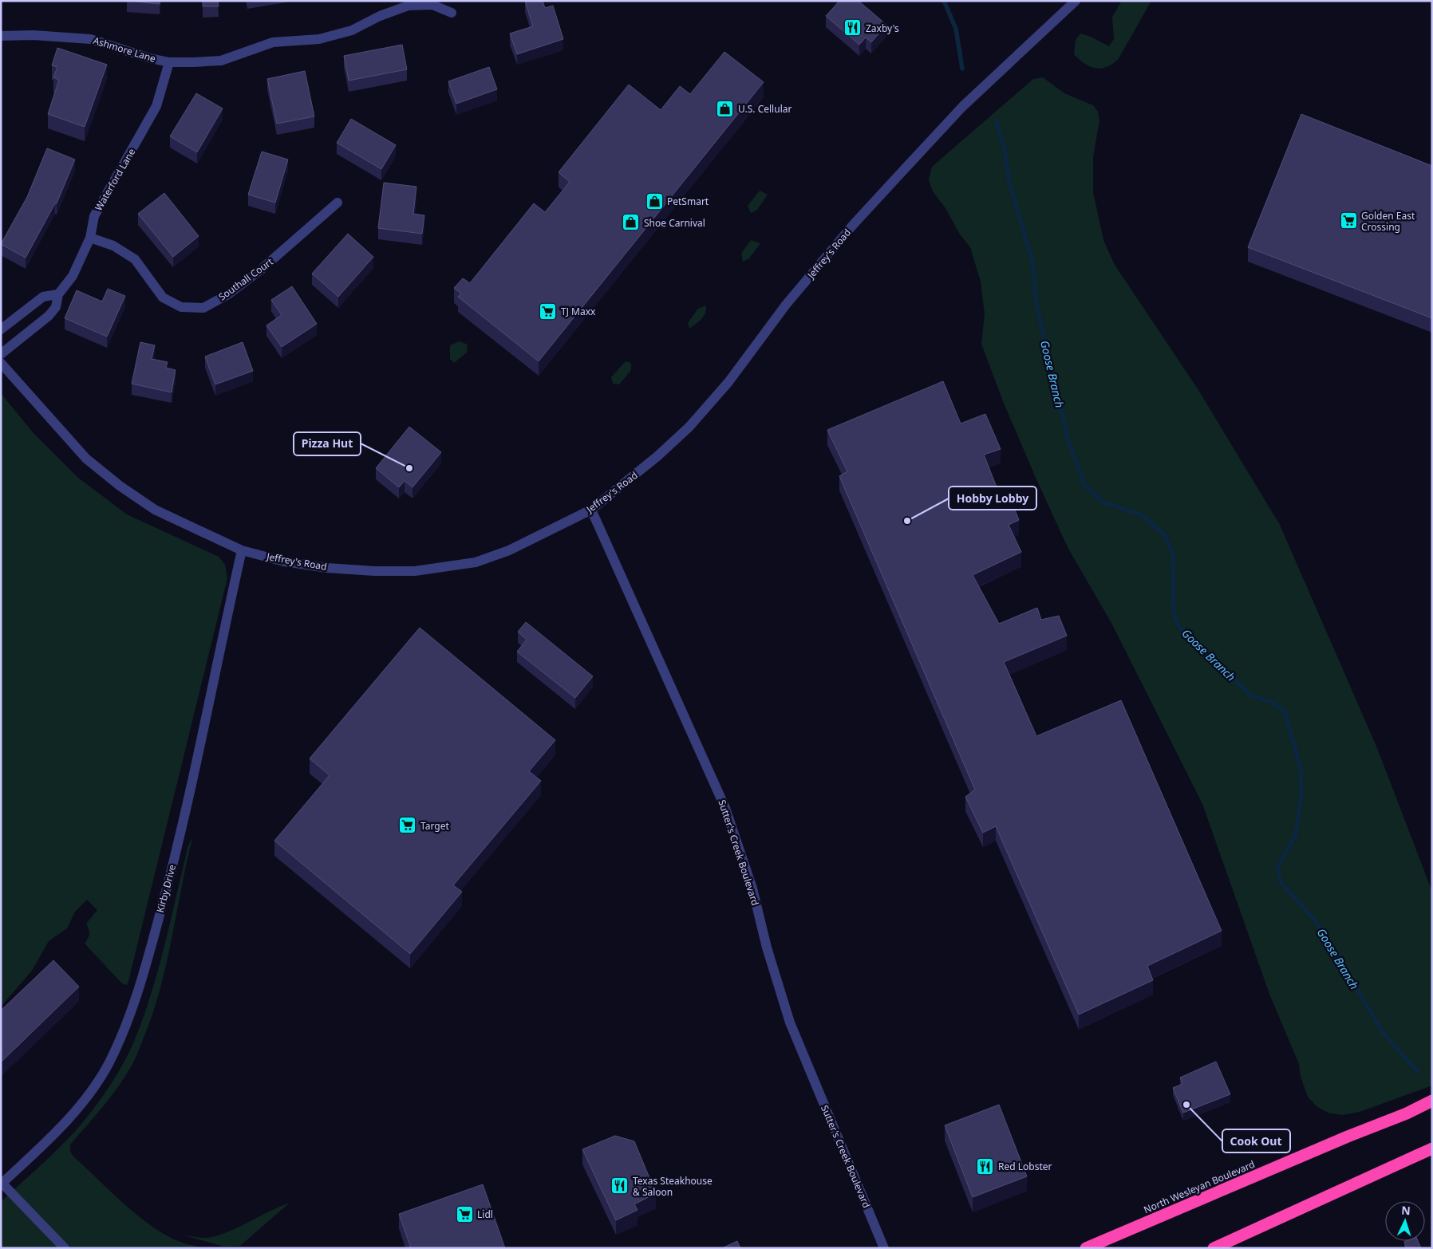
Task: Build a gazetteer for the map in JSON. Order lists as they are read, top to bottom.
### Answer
{
  "streets": {
    "highway": ["North Wesleyan Boulevard"],
    "street": [
      "Ashmore Lane",
      "Waterford Lane",
      "Jeffrey's Road",
      "Southall Court",
      "Sutter's Creek Boulevard",
      "Kirby Drive"
    ]
  },
  "crossings": [
    ["Ashmore Lane", "Waterford Lane"],
    ["Waterford Lane", "Southall Court"],
    ["Jeffrey's Road", "Sutter's Creek Boulevard"],
    ["Jeffrey's Road", "Kirby Drive"]
  ],
  "water": ["Goose Branch"],
  "places": {
    "restaurant": ["Zaxby's", "Red Lobster", "Texas Steakhouse & Saloon"],
    "shop": ["U.S. Cellular", "PetSmart", "Shoe Carnival"],
    "supermarket": [
      "Golden East Crossing",
      "TJ Maxx",
      "Target",
      "Lidl"
    ],
    "other": ["Pizza Hut", "Hobby Lobby", "Cook Out"]
  },
  "north": "top"
}
